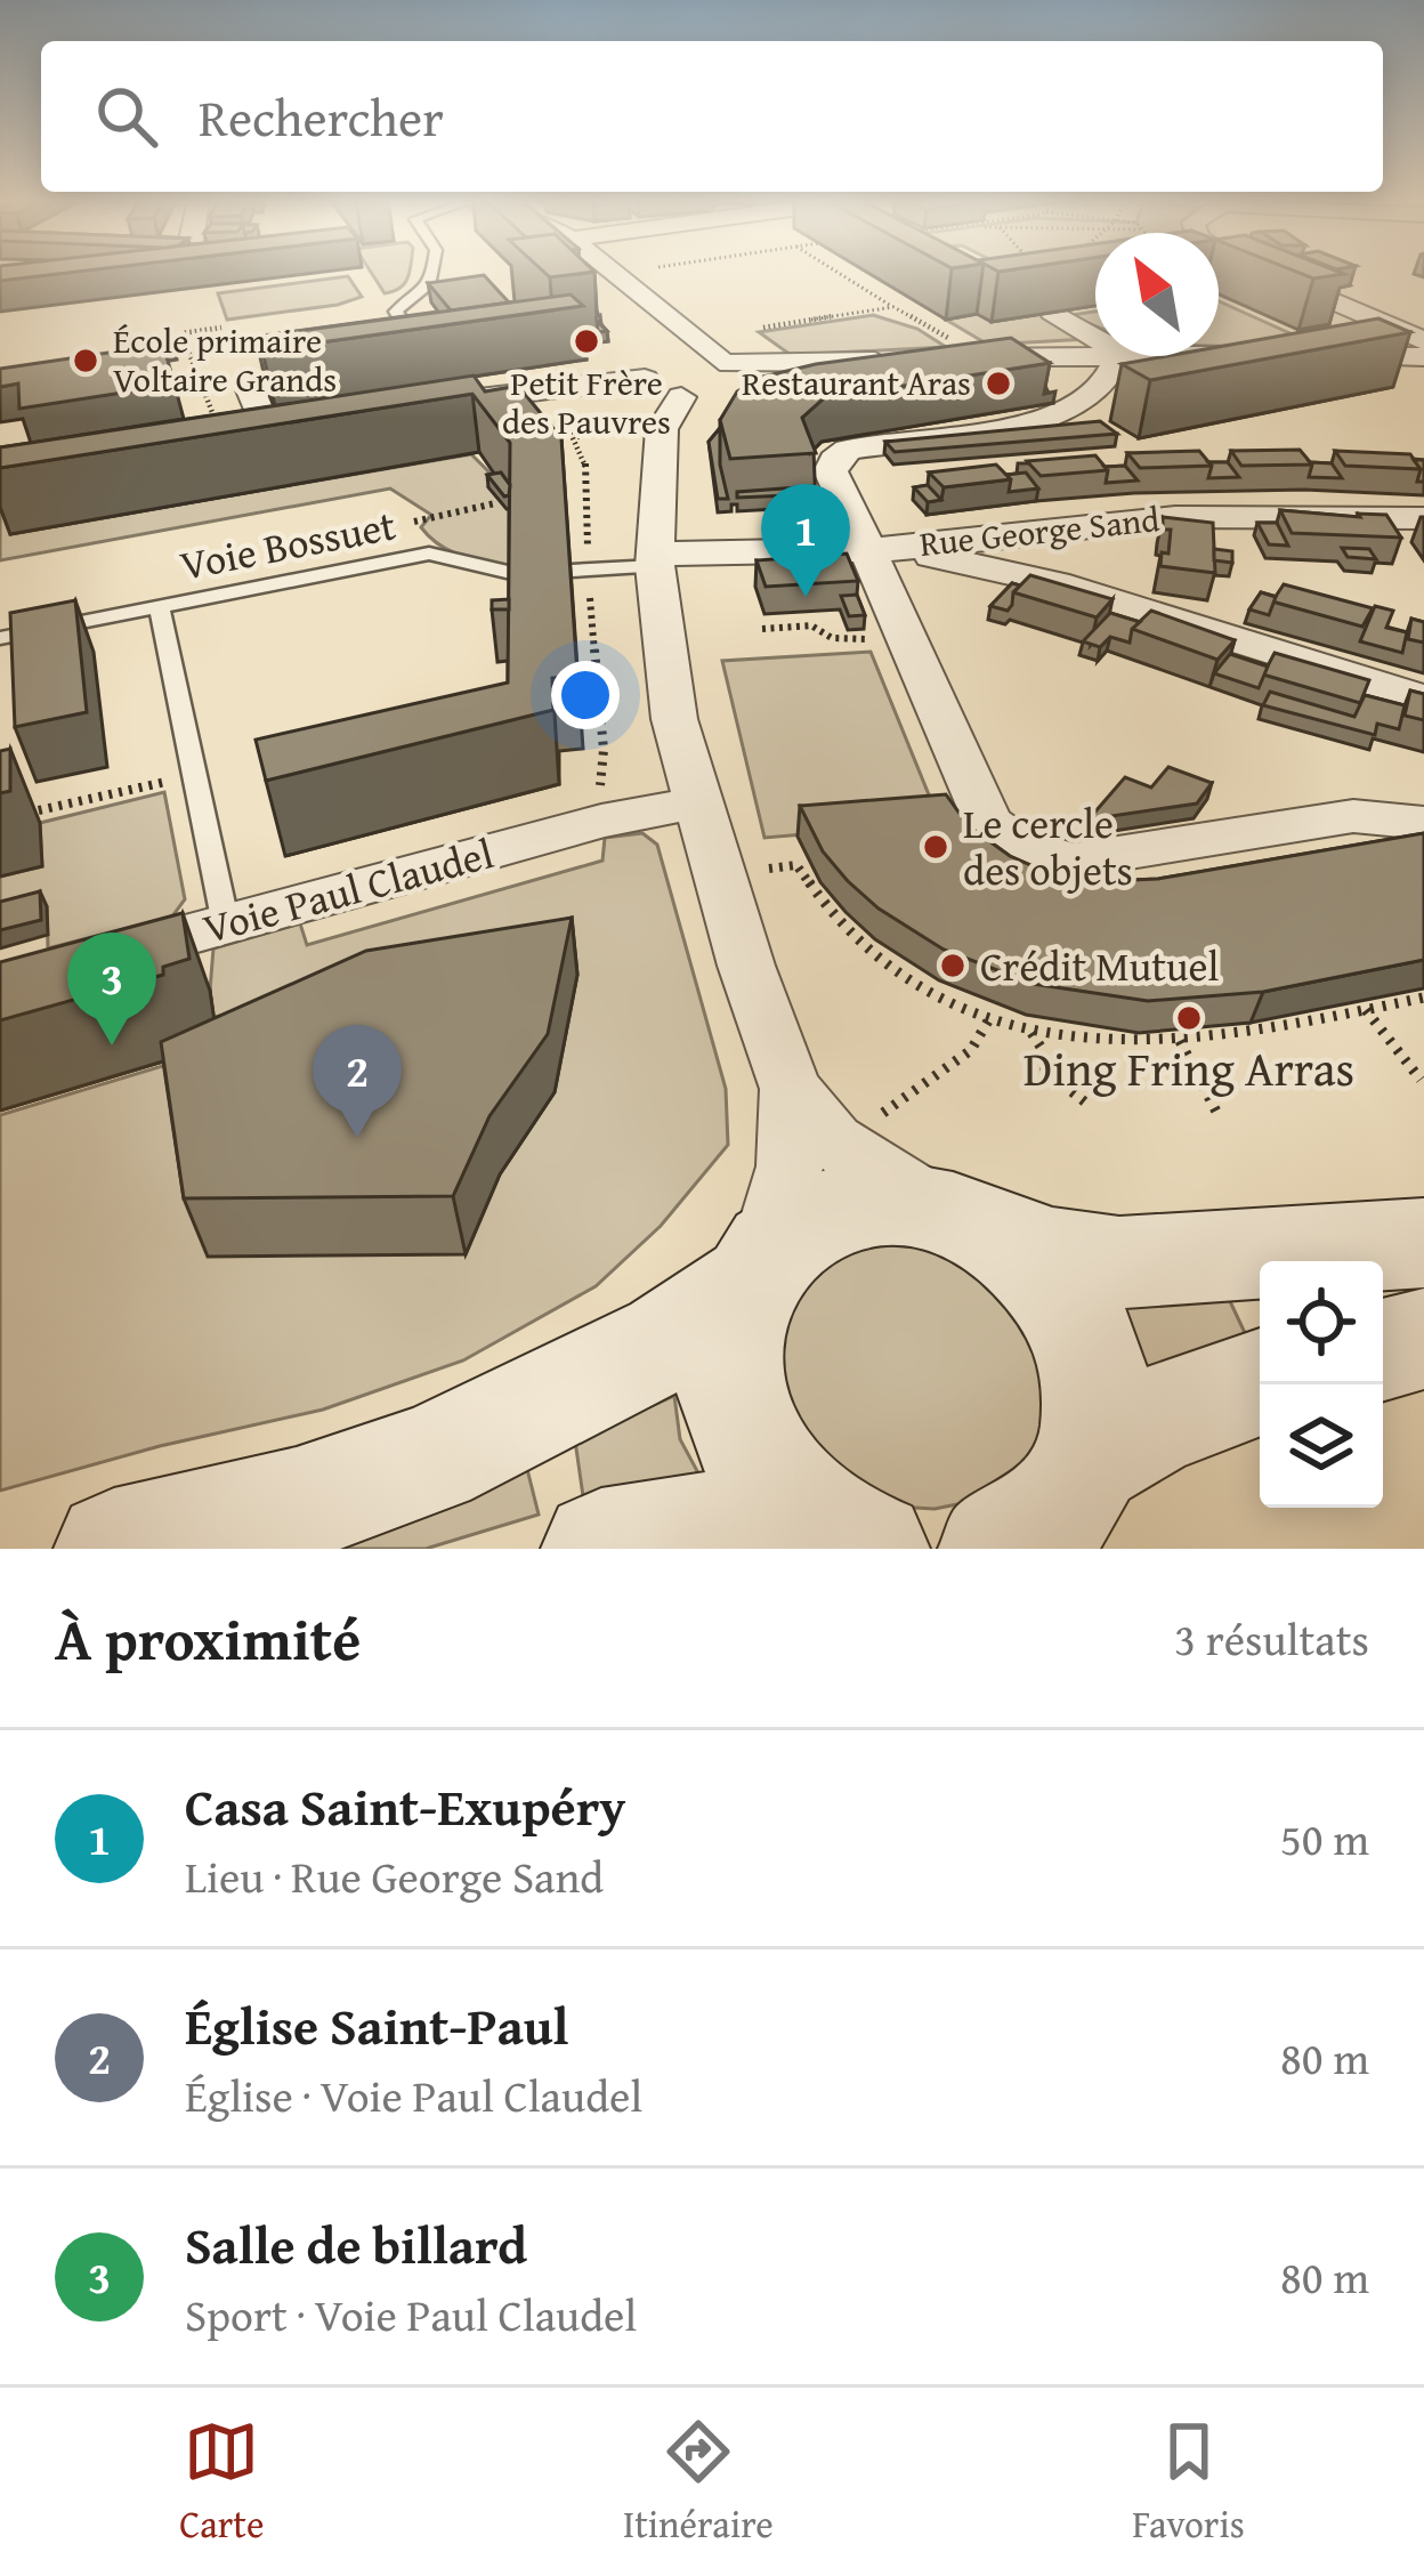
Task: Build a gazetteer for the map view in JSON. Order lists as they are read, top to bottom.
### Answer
{
  "streets": {
    "street": ["Rue George Sand", "Voie Paul Claudel"],
    "lane": ["Voie Bossuet"]
  },
  "crossings": [
    ["Voie Bossuet", "Voie Paul Claudel"]
  ],
  "places": [
    "Petit Frère des Pauvres",
    "École primaire Voltaire Grands",
    "Restaurant Aras",
    "Le cercle des objets",
    "Crédit Mutuel",
    "Ding Fring Arras"
  ],
  "north": "top left",
  "page": {
    "search": "Rechercher",
    "pins": ["1", "3", "2"],
    "heading": ["À proximité", "3 résultats"],
    "list": [
      {
        "mark": "1",
        "name": "Casa Saint-Exupéry",
        "note": "Lieu · Rue George Sand",
        "value": "50 m"
      },
      {
        "mark": "2",
        "name": "Église Saint-Paul",
        "note": "Église · Voie Paul Claudel",
        "value": "80 m"
      },
      {
        "mark": "3",
        "name": "Salle de billard",
        "note": "Sport · Voie Paul Claudel",
        "value": "80 m"
      }
    ],
    "nav": ["Carte", "Itinéraire", "Favoris"]
  }
}
